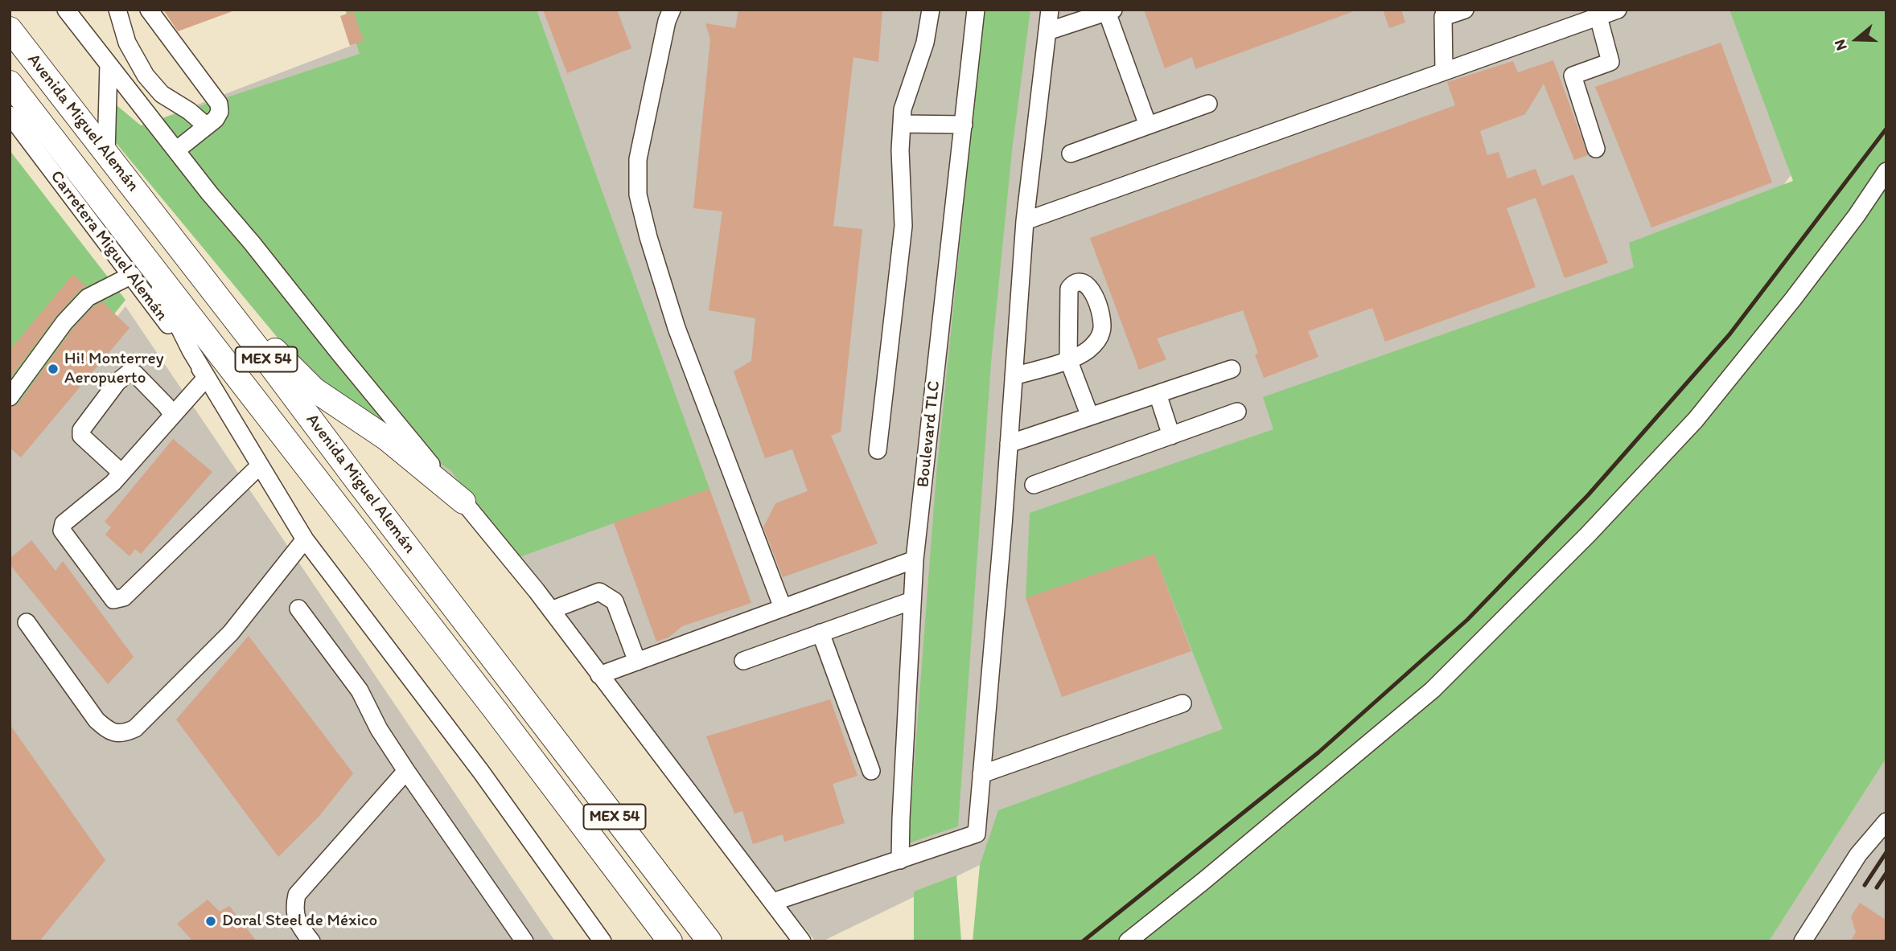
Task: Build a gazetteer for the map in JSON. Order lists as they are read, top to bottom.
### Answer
{
  "streets": {
    "highway": ["Avenida Miguel Alemán", "MEX 54"],
    "street": ["Carretera Miguel Alemán", "Boulevard TLC"]
  },
  "places": ["Hi! Monterrey Aeropuerto", "Doral Steel de México"],
  "north": "left"
}
